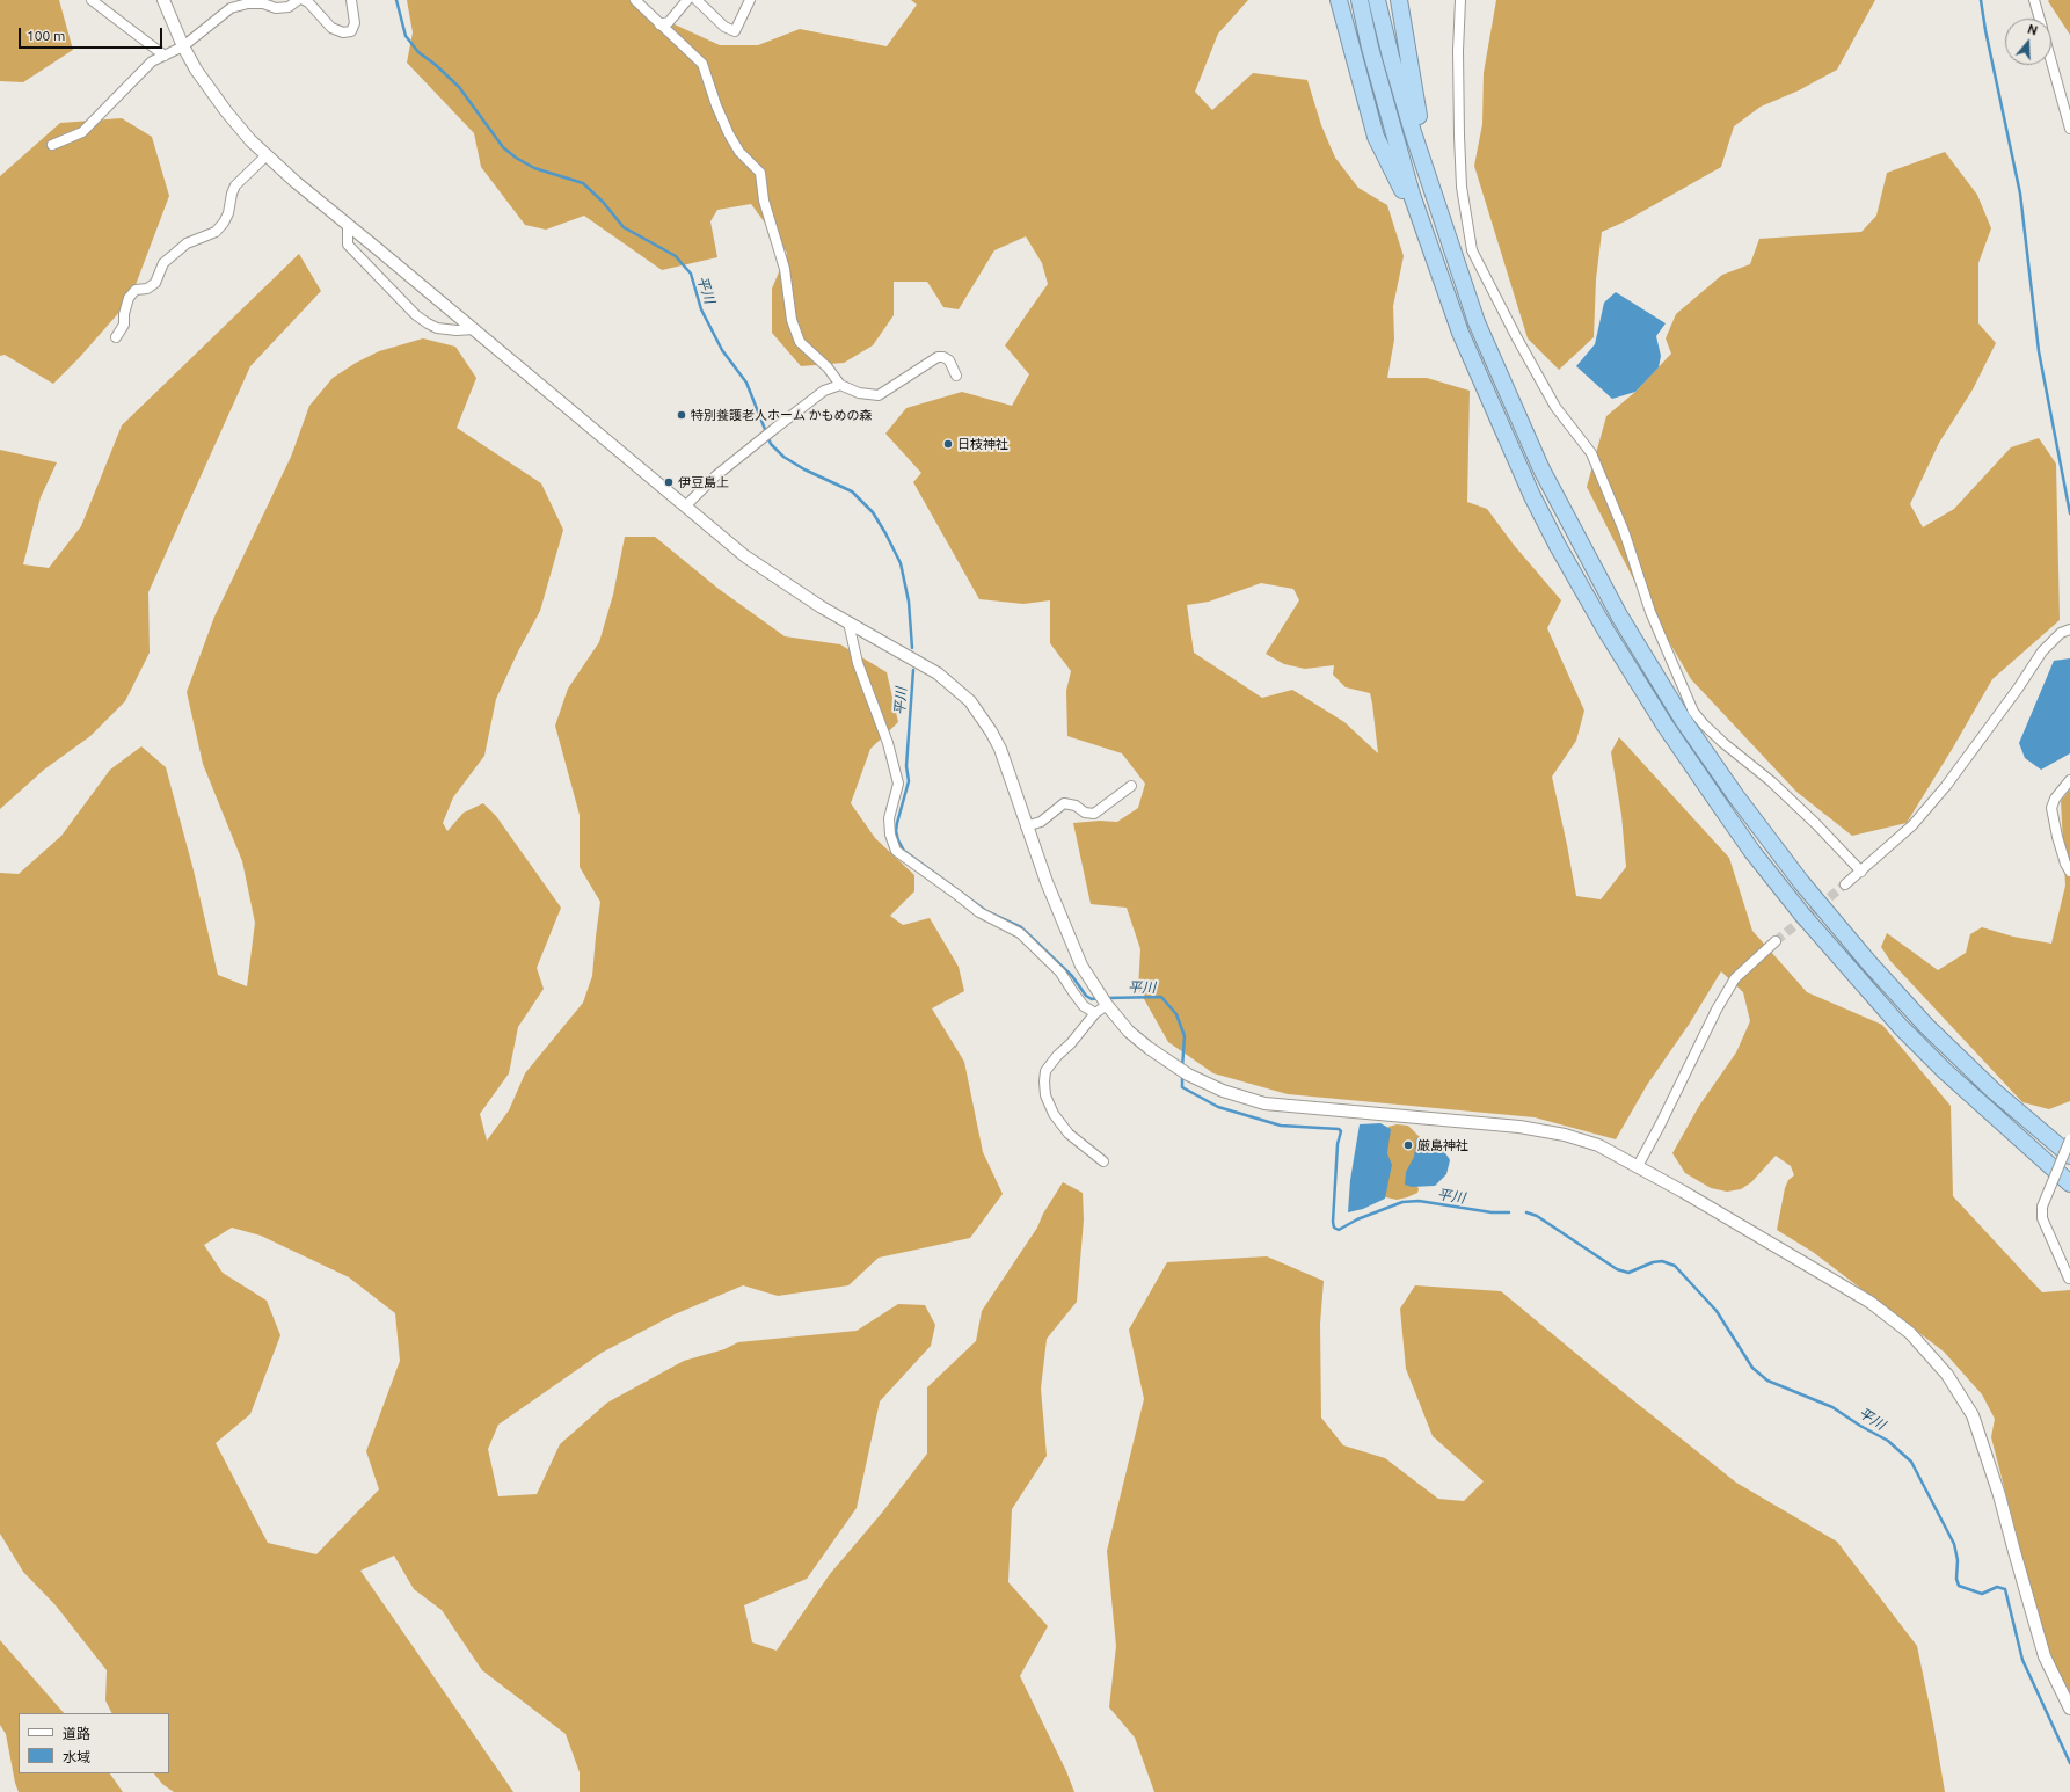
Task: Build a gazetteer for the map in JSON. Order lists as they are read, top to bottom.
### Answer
{
  "water": ["平川"],
  "places": [
    "特別養護老人ホーム かもめの森",
    "日枝神社",
    "伊豆島上",
    "厳島神社"
  ],
  "legend": ["道路", "水域"],
  "scale_bar": "100 m",
  "north": "top"
}
